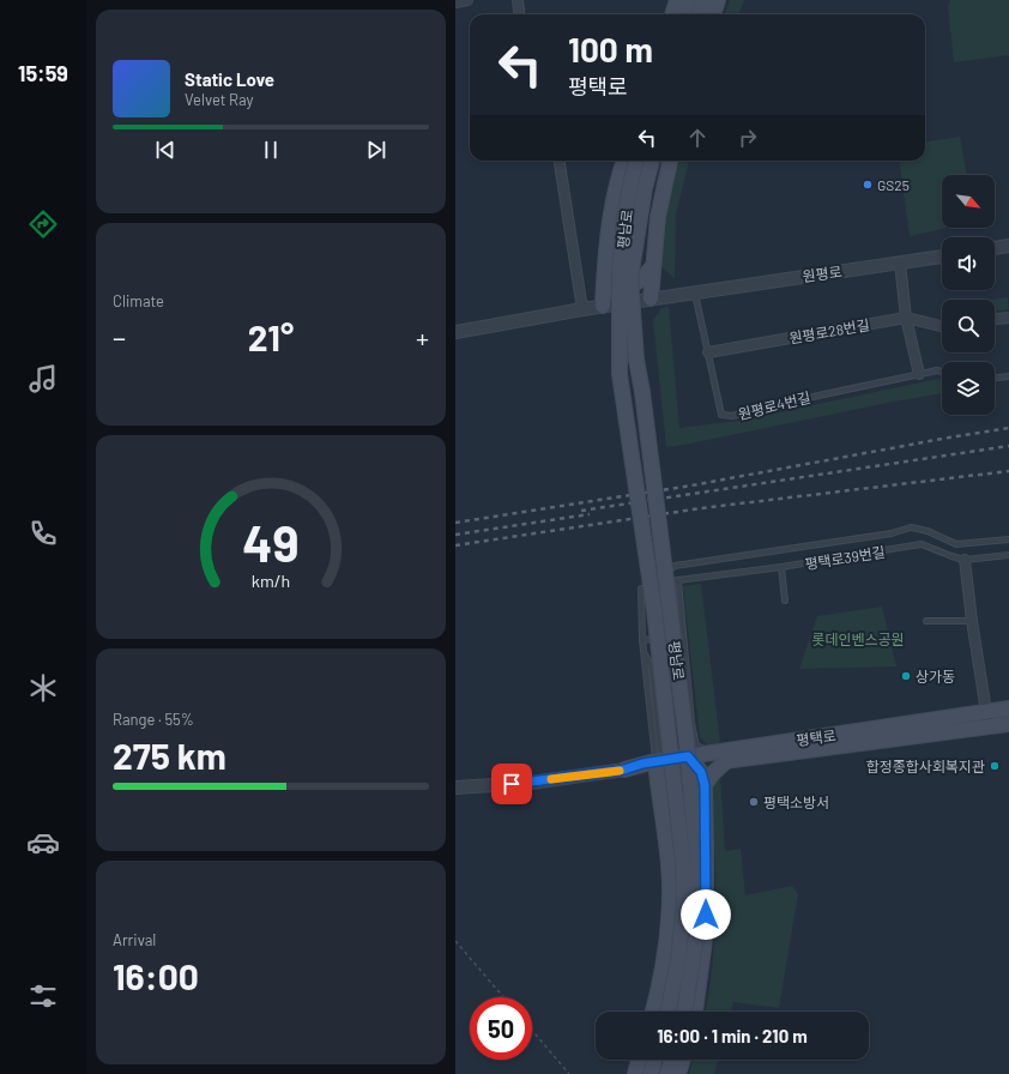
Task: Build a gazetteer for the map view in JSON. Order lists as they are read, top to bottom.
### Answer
{
  "streets": {
    "main road": ["평남로", "평택로"],
    "street": ["원평로", "원평로28번길"],
    "lane": ["원평로4번길", "평택로39번길"]
  },
  "crossings": [
    ["원평로", "원평로4번길"],
    ["원평로28번길", "원평로4번길"]
  ],
  "parks": ["롯데인벤스공원"],
  "places": [
    "GS25",
    "상가동",
    "합정종합사회복지관",
    "평택소방서"
  ],
  "north": "bottom right",
  "page": {
    "tabs": "15:59",
    "turn": ["100 m", "평택로"],
    "song": ["Static Love", "Velvet Ray"],
    "tile": [
      "Climate",
      ["Range · 55%", "275 km"],
      ["Arrival", "16:00"]
    ],
    "heat": ["−", "21°", "+"],
    "limit": "50",
    "trip": "16:00 · 1 min · 210 m",
    "gauge": ["49", "km/h"]
  }
}
